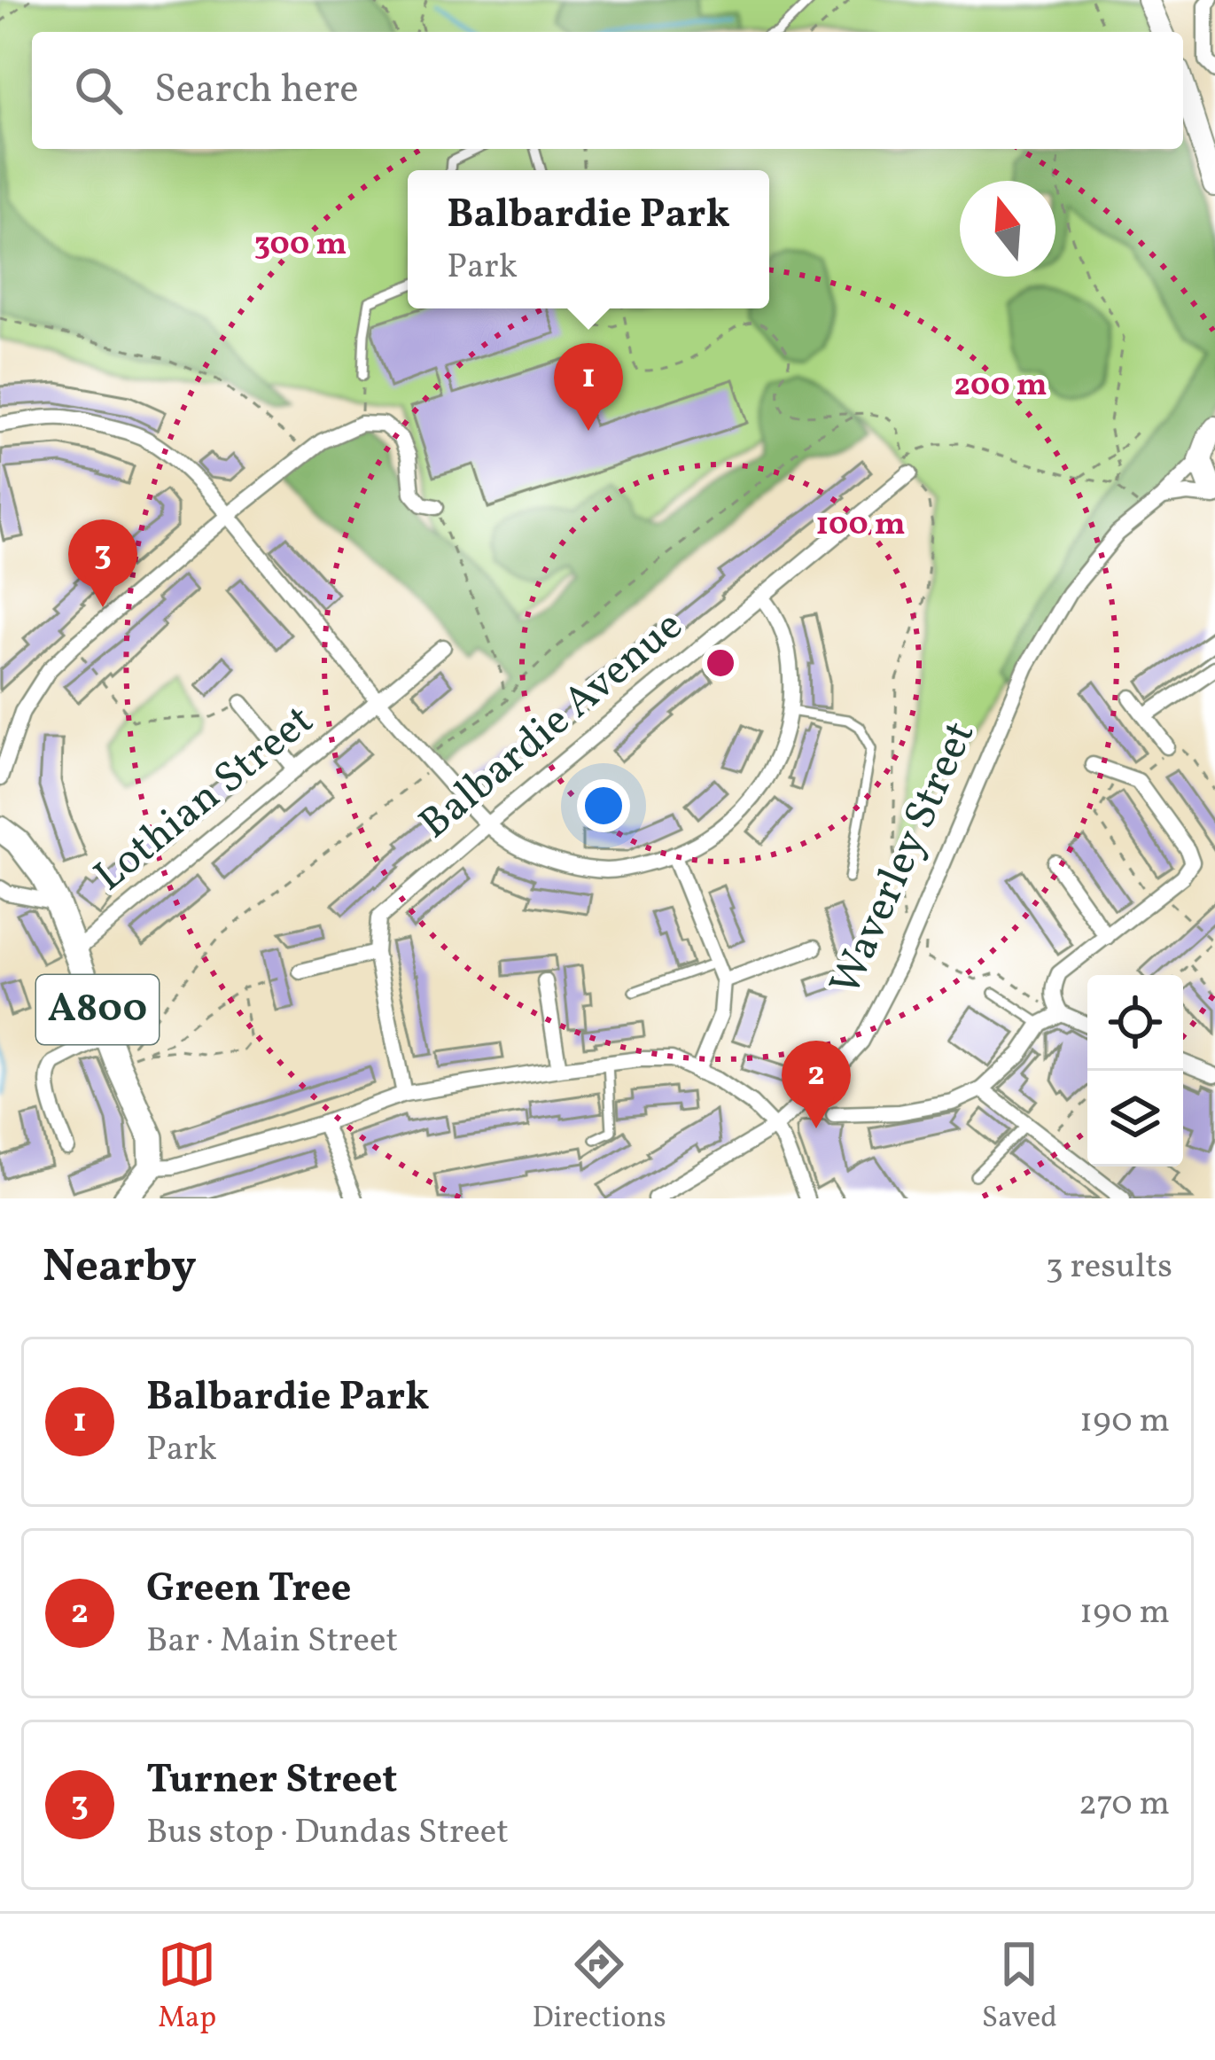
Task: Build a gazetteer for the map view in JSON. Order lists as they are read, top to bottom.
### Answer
{
  "streets": {
    "main road": ["A800"],
    "street": ["Balbardie Avenue", "Lothian Street", "Waverley Street"]
  },
  "crossings": [
    ["Lothian Street", "A800"]
  ],
  "north": "top",
  "page": {
    "search": "Search here",
    "popup": ["Balbardie Park", "Park"],
    "pins": ["1", "3", "2"],
    "heading": ["Nearby", "3 results"],
    "list": [
      {
        "mark": "1",
        "name": "Balbardie Park",
        "note": "Park",
        "value": "190 m"
      },
      {
        "mark": "2",
        "name": "Green Tree",
        "note": "Bar · Main Street",
        "value": "190 m"
      },
      {
        "mark": "3",
        "name": "Turner Street",
        "note": "Bus stop · Dundas Street",
        "value": "270 m"
      }
    ],
    "nav": ["Map", "Directions", "Saved"]
  },
  "rings": ["300 m", "200 m", "100 m"]
}
